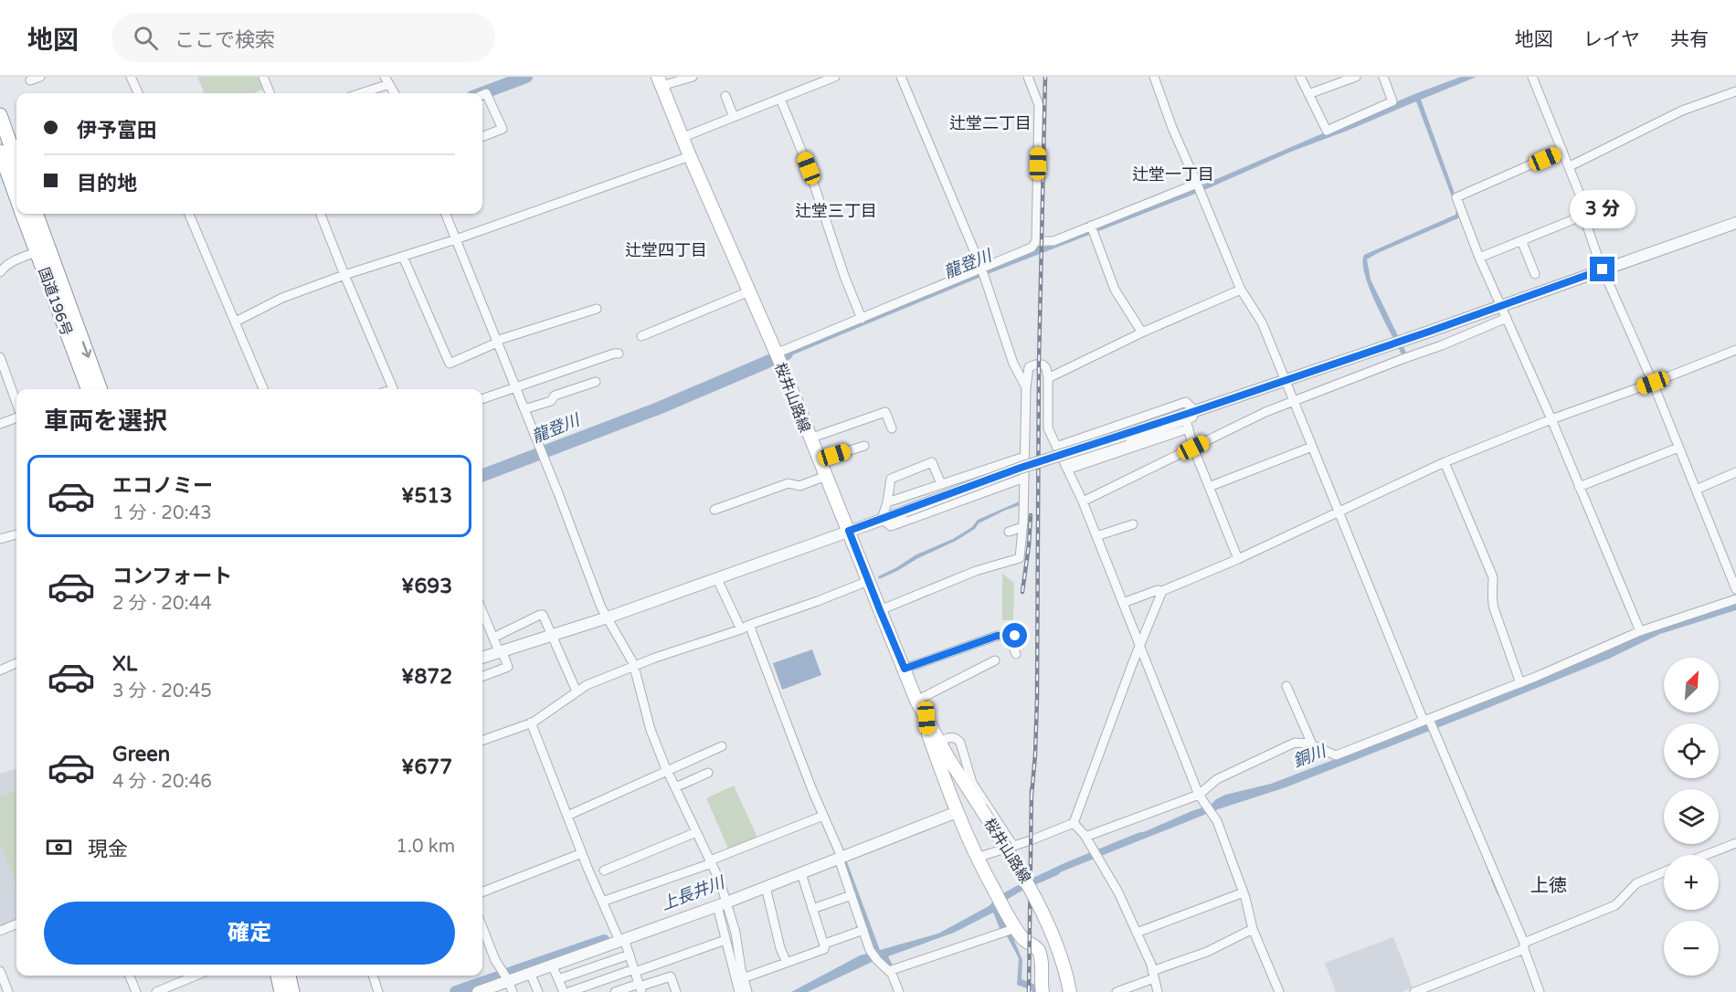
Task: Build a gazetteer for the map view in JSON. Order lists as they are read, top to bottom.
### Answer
{
  "streets": {
    "highway": ["国道196号"],
    "main road": ["桜井山路線"]
  },
  "districts": [
    "辻堂二丁目",
    "辻堂一丁目",
    "辻堂三丁目",
    "辻堂四丁目",
    "上徳"
  ],
  "water": ["龍登川", "銅川", "上長井川"],
  "north": "top right",
  "page": {
    "header": "地図",
    "search": "ここで検索",
    "nav": ["地図", "レイヤ", "共有"],
    "banner": ["伊予富田", "目的地"],
    "bubble": "3 分",
    "heading": "車両を選択",
    "list": [
      {
        "name": "エコノミー",
        "note": "1 分 · 20:43",
        "value": "¥513"
      },
      {
        "name": "コンフォート",
        "note": "2 分 · 20:44",
        "value": "¥693"
      },
      {
        "name": "XL",
        "note": "3 分 · 20:45",
        "value": "¥872"
      },
      {
        "name": "Green",
        "note": "4 分 · 20:46",
        "value": "¥677"
      }
    ],
    "map_buttons": ["+", "−"],
    "pay": ["現金", "1.0 km"],
    "buttons": "確定"
  }
}
